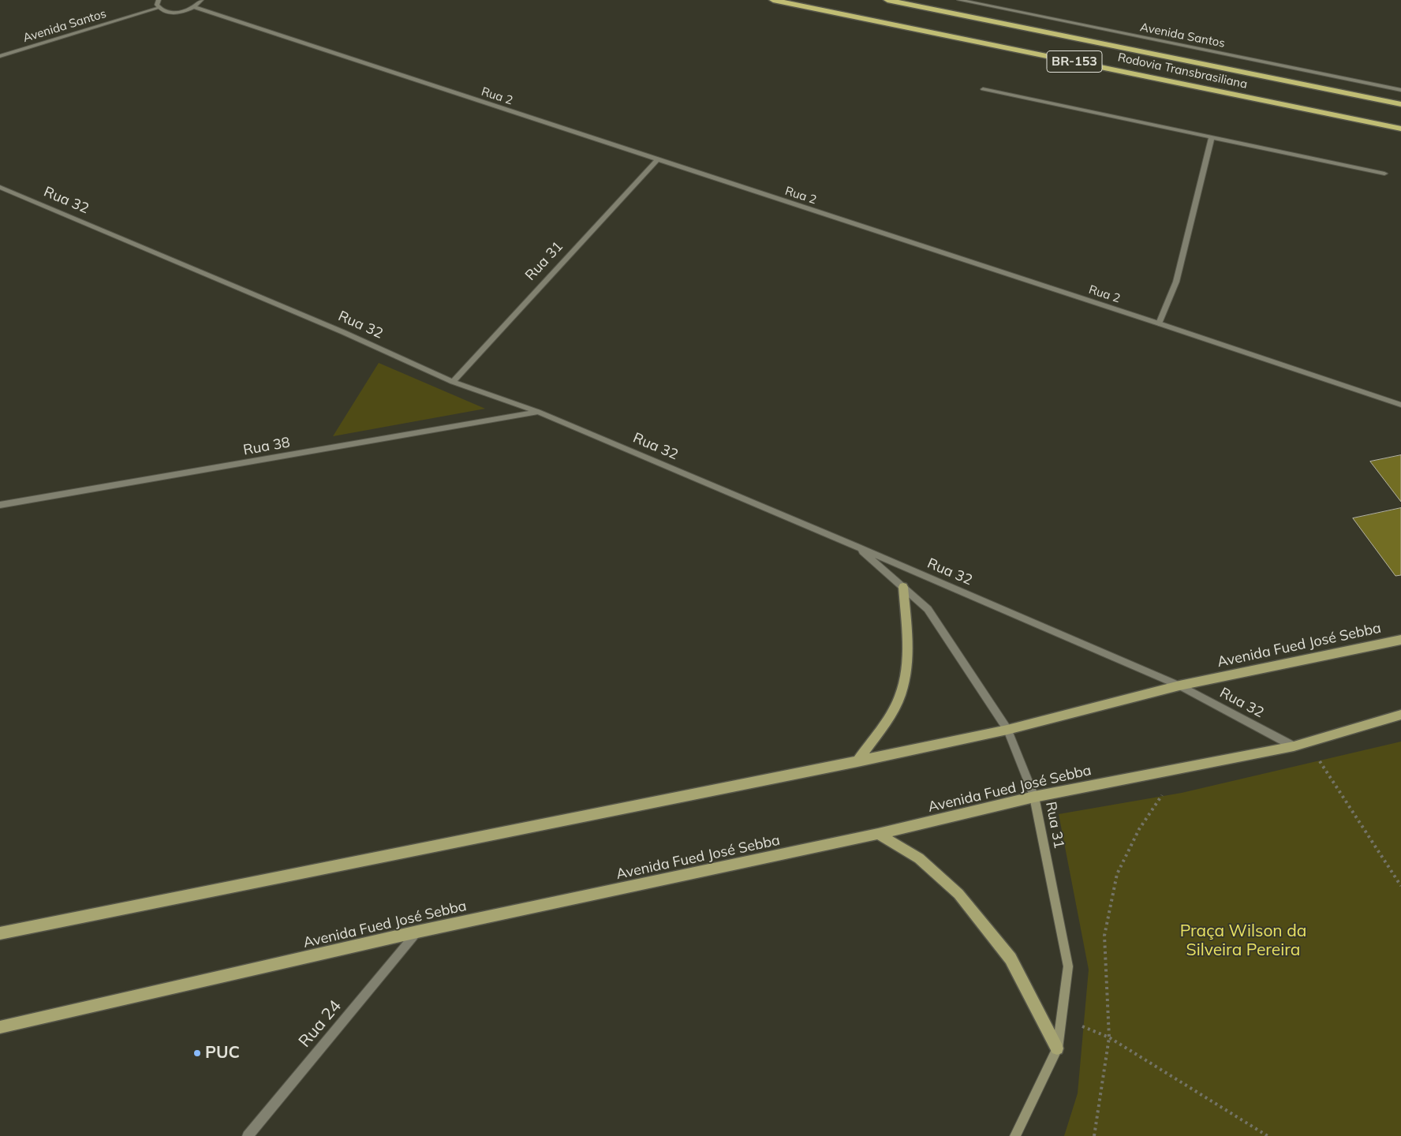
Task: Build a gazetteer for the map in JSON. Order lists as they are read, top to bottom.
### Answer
{
  "streets": {
    "highway": ["BR-153", "Rodovia Transbrasiliana"],
    "main road": ["Rua 31", "Avenida Fued José Sebba"],
    "street": [
      "Avenida Santos",
      "Rua 2",
      "Rua 32",
      "Rua 38",
      "Rua 24"
    ]
  },
  "crossings": [
    ["Rua 2", "Rua 31"],
    ["Rua 32", "Rua 31"],
    ["Rua 32", "Rua 38"],
    ["Rua 32", "Avenida Fued José Sebba"],
    ["Rua 31", "Avenida Fued José Sebba"],
    ["Avenida Fued José Sebba", "Rua 24"]
  ],
  "parks": ["Praça Wilson da Silveira Pereira"],
  "places": ["PUC"]
}
